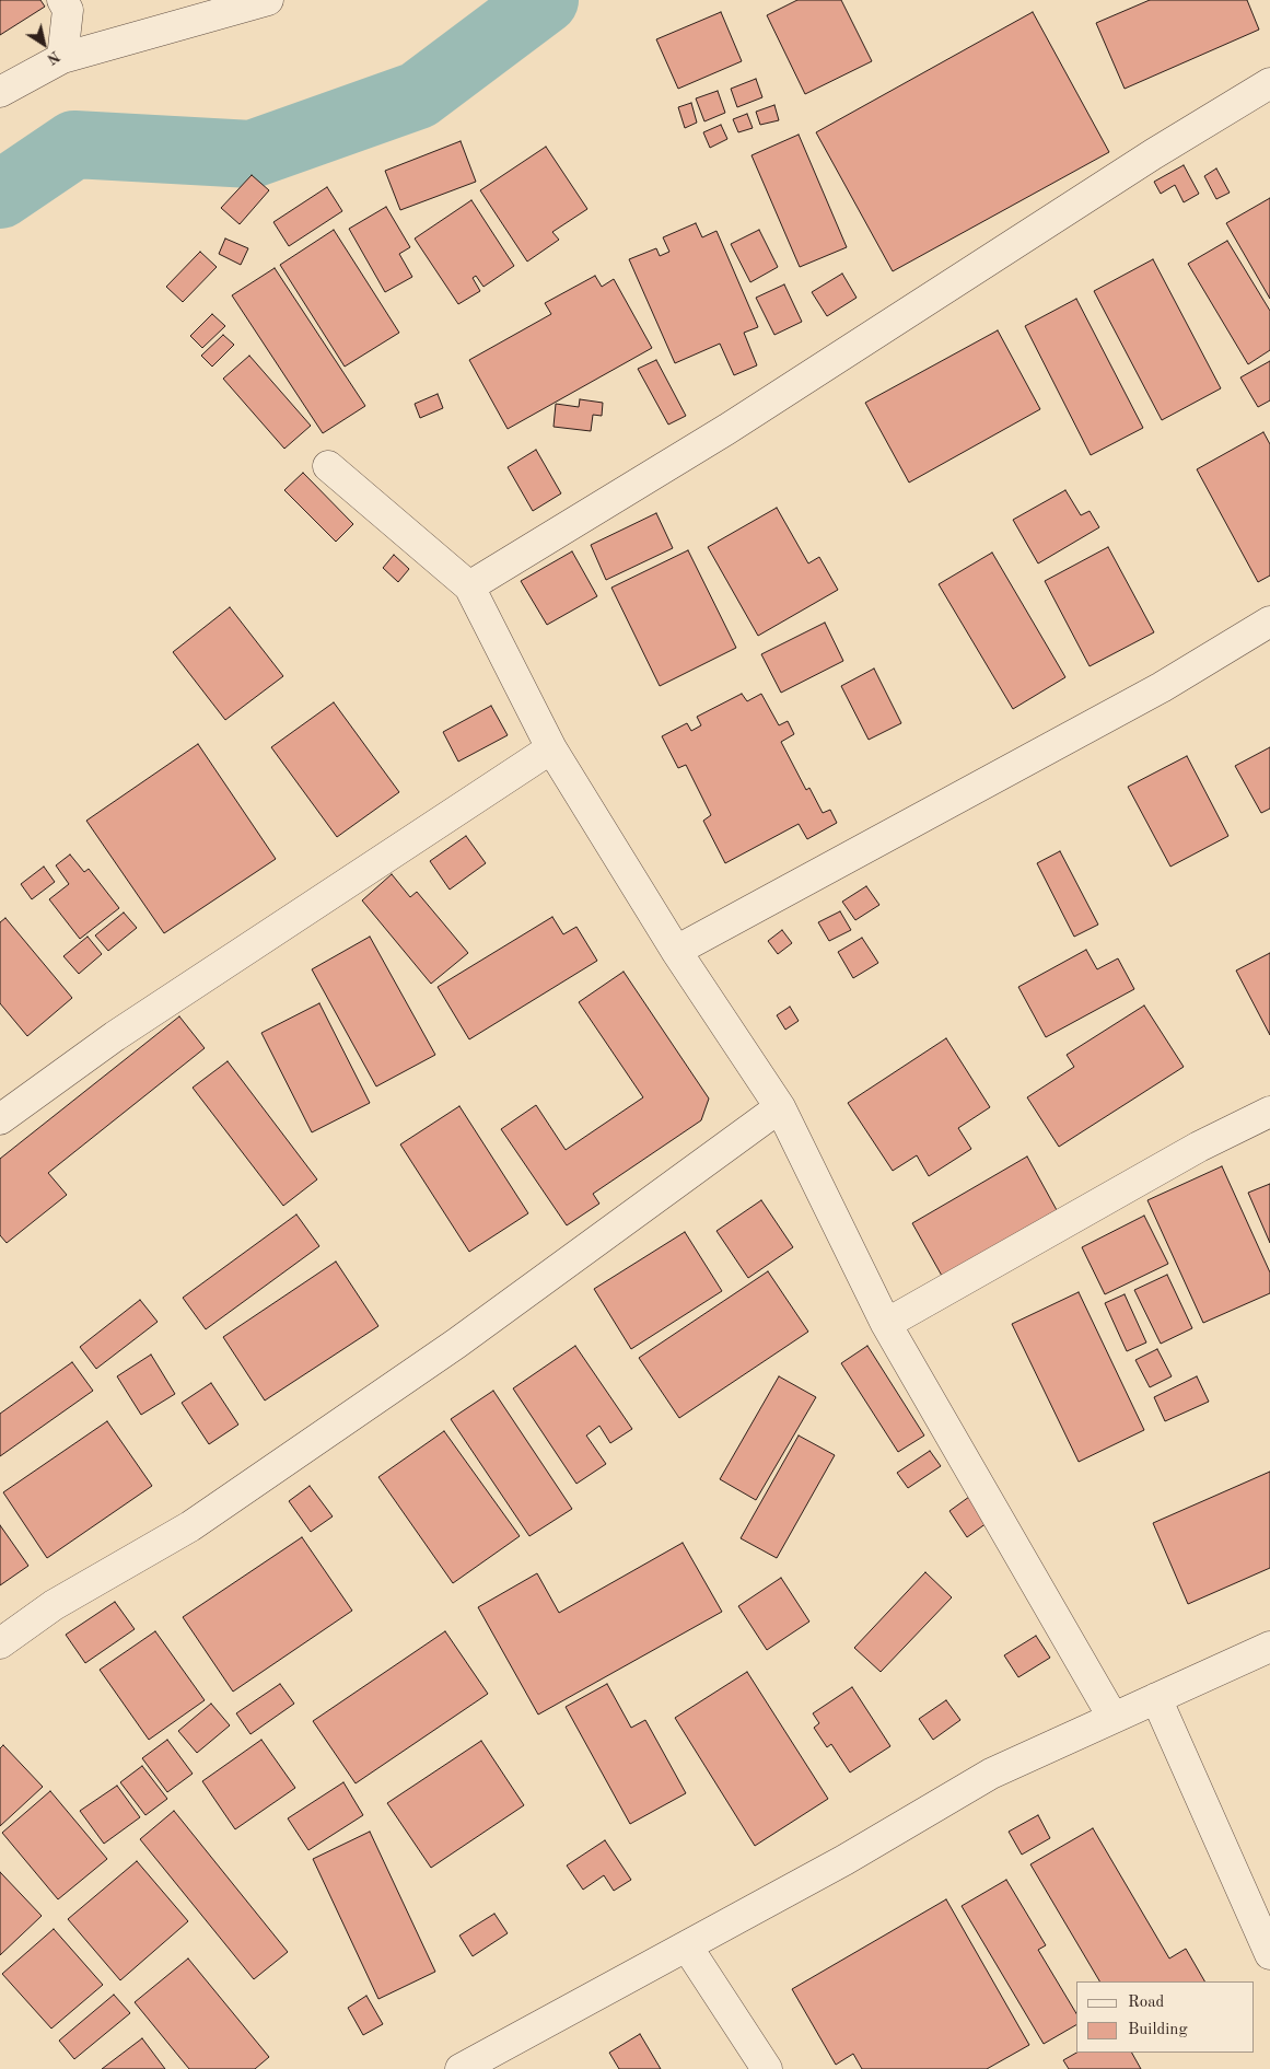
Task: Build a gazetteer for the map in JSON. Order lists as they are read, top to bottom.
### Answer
{
  "legend": ["Road", "Building"],
  "north": "bottom right"
}
